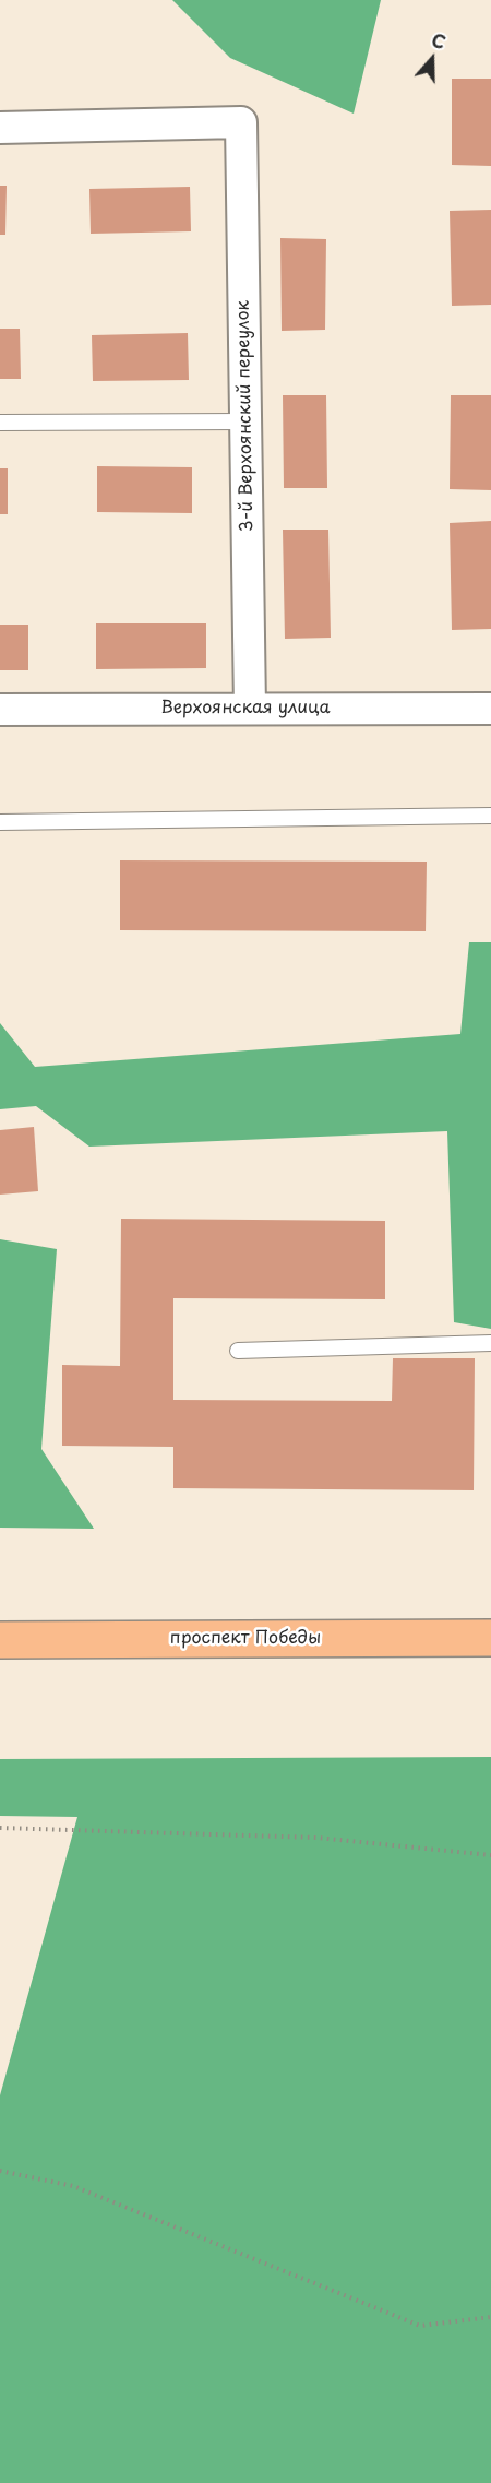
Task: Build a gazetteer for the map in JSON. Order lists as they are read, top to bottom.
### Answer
{
  "streets": {
    "main road": ["проспект Победы"],
    "street": ["3-й Верхоянский переулок", "Верхоянская улица"]
  },
  "crossings": [
    ["3-й Верхоянский переулок", "Верхоянская улица"]
  ],
  "north": "top"
}
